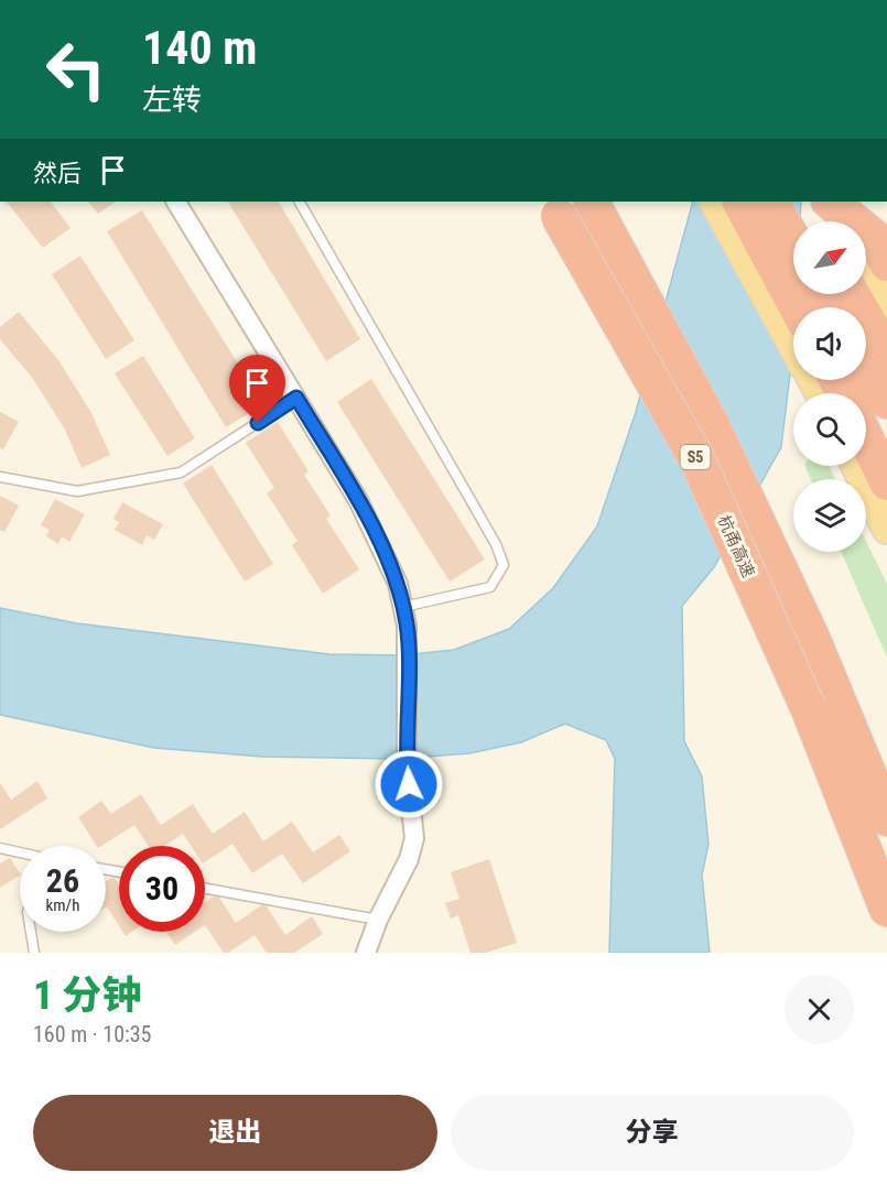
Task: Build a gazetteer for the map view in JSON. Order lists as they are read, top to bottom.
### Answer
{
  "streets": {
    "highway": ["S5", "杭甬高速"]
  },
  "north": "top right",
  "page": {
    "turn": ["140 m", "左转"],
    "then": "然后",
    "speed": "26 km/h",
    "limit": "30",
    "heading": ["1 分钟", "160 m · 10:35"],
    "buttons": ["退出", "分享"]
  }
}
